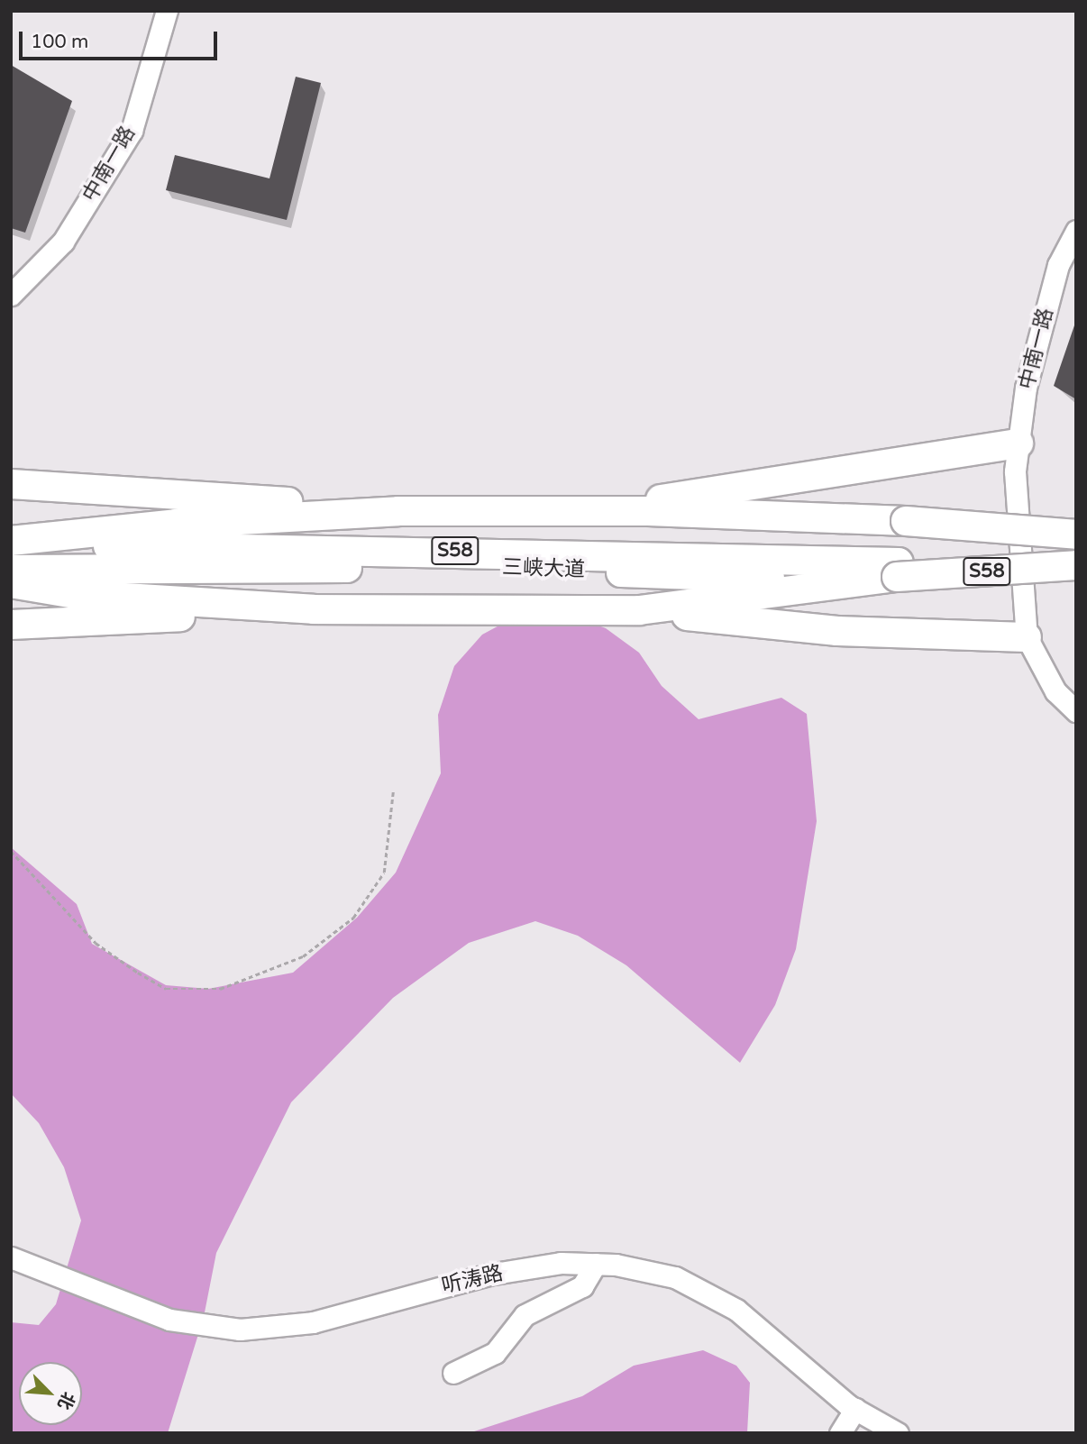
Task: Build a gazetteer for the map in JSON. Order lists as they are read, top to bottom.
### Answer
{
  "streets": {
    "highway": ["S58", "三峡大道"],
    "street": ["中南一路", "听涛路"]
  },
  "scale_bar": "100 m",
  "north": "bottom right"
}
